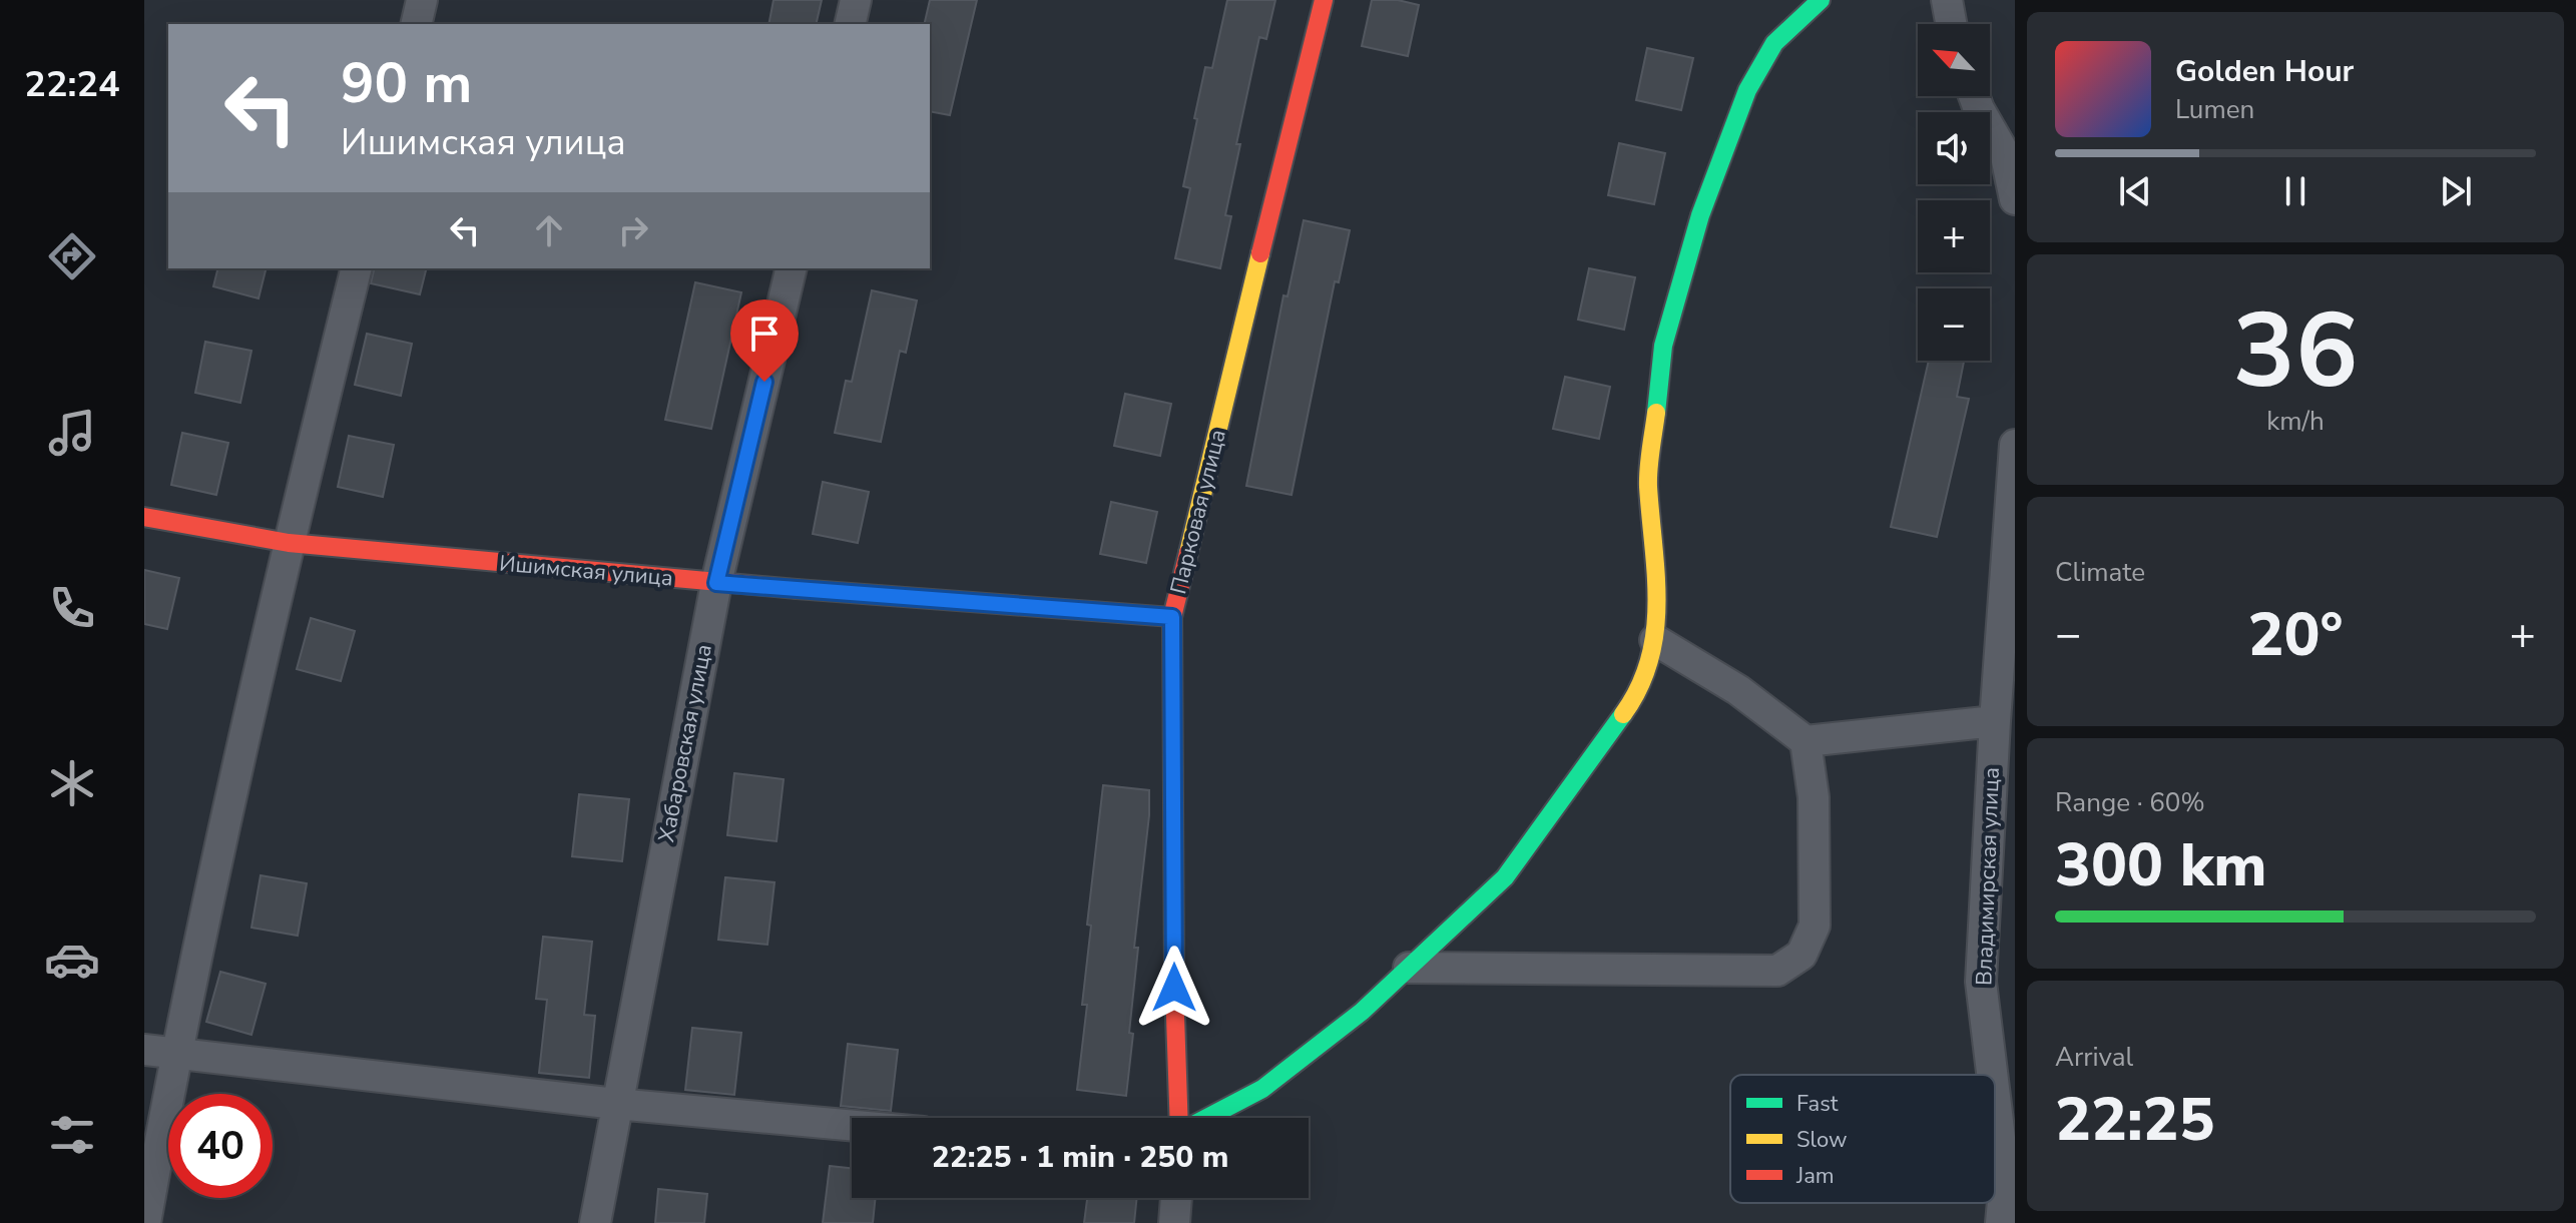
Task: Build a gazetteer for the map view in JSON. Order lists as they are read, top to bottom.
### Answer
{
  "streets": {
    "street": [
      "Парковая улица",
      "Ишимская улица",
      "Хабаровская улица",
      "Владимирская улица"
    ]
  },
  "crossings": [
    ["Парковая улица", "Ишимская улица"],
    ["Ишимская улица", "Хабаровская улица"]
  ],
  "legend": ["Fast", "Slow", "Jam"],
  "north": "top left",
  "page": {
    "tabs": "22:24",
    "map_buttons": ["+", "−"],
    "turn": ["90 m", "Ишимская улица"],
    "song": ["Golden Hour", "Lumen"],
    "tile": [
      ["36", "km/h"],
      "Climate",
      ["Range · 60%", "300 km"],
      ["Arrival", "22:25"]
    ],
    "heat": ["−", "20°", "+"],
    "limit": "40",
    "trip": "22:25 · 1 min · 250 m"
  }
}
